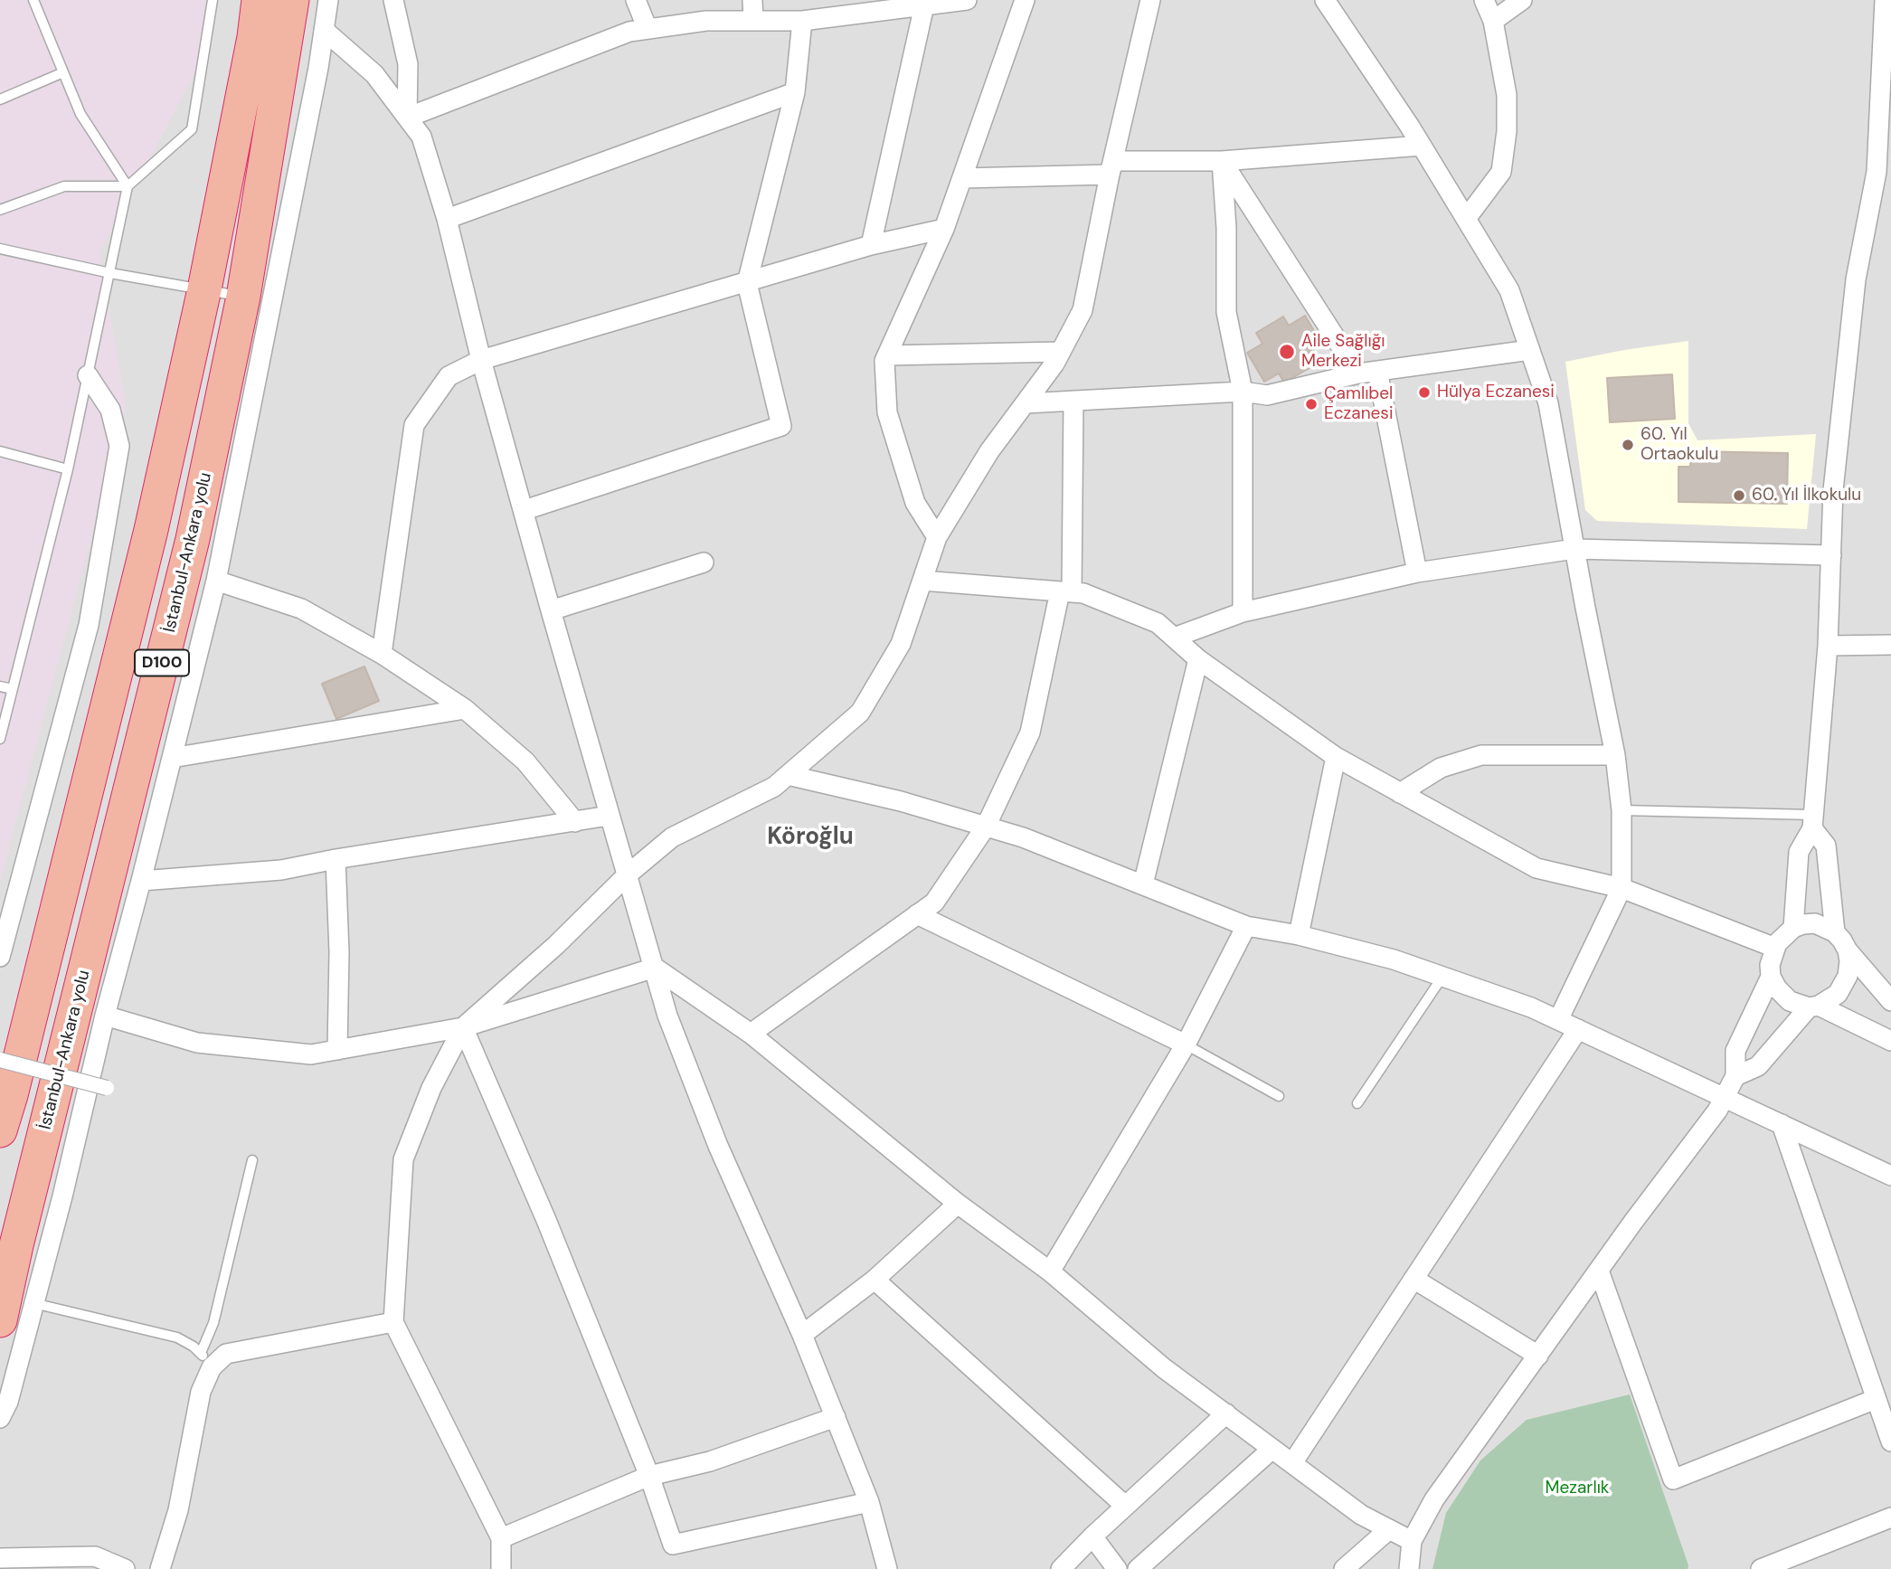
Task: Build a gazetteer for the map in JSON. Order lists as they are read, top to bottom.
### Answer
{
  "streets": {
    "highway": ["İstanbul-Ankara yolu", "D100"]
  },
  "districts": ["Köroğlu"],
  "parks": ["Mezarlık"],
  "places": [
    "Aile Sağlığı Merkezi",
    "Hülya Eczanesi",
    "Çamlıbel Eczanesi",
    "60. Yıl Ortaokulu",
    "60. Yıl İlkokulu"
  ]
}
